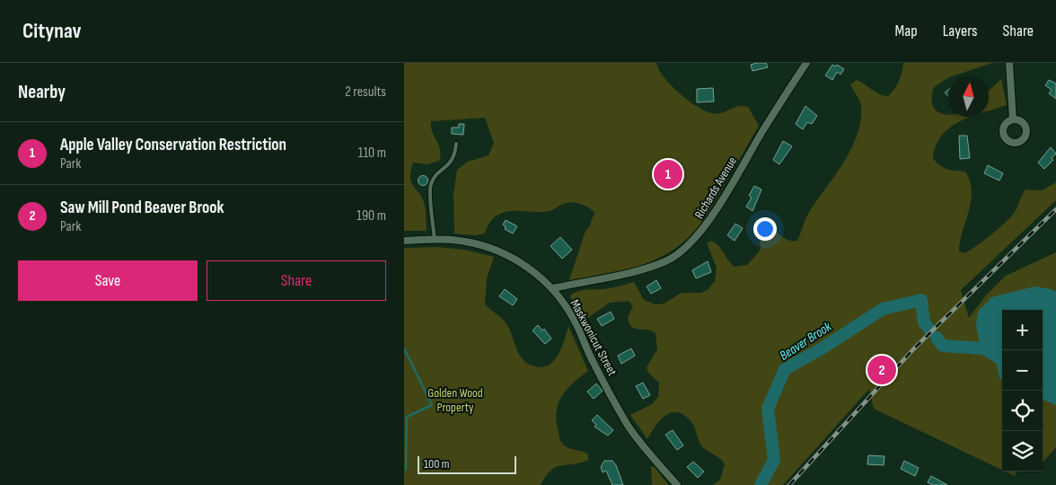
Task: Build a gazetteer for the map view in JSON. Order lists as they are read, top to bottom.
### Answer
{
  "streets": {
    "street": ["Richards Avenue", "Maskwonicut Street"]
  },
  "crossings": [
    ["Richards Avenue", "Maskwonicut Street"]
  ],
  "water": ["Beaver Brook"],
  "parks": ["Golden Wood Property"],
  "scale_bar": "100 m",
  "north": "top",
  "page": {
    "header": "Citynav",
    "nav": ["Map", "Layers", "Share"],
    "heading": ["Nearby", "2 results"],
    "list": [
      {
        "mark": "1",
        "name": "Apple Valley Conservation Restriction",
        "note": "Park",
        "value": "110 m"
      },
      {
        "mark": "2",
        "name": "Saw Mill Pond Beaver Brook",
        "note": "Park",
        "value": "190 m"
      }
    ],
    "pins": ["1", "2"],
    "buttons": ["Save", "Share"],
    "map_buttons": ["+", "−"],
    "scale": "100 m"
  }
}
